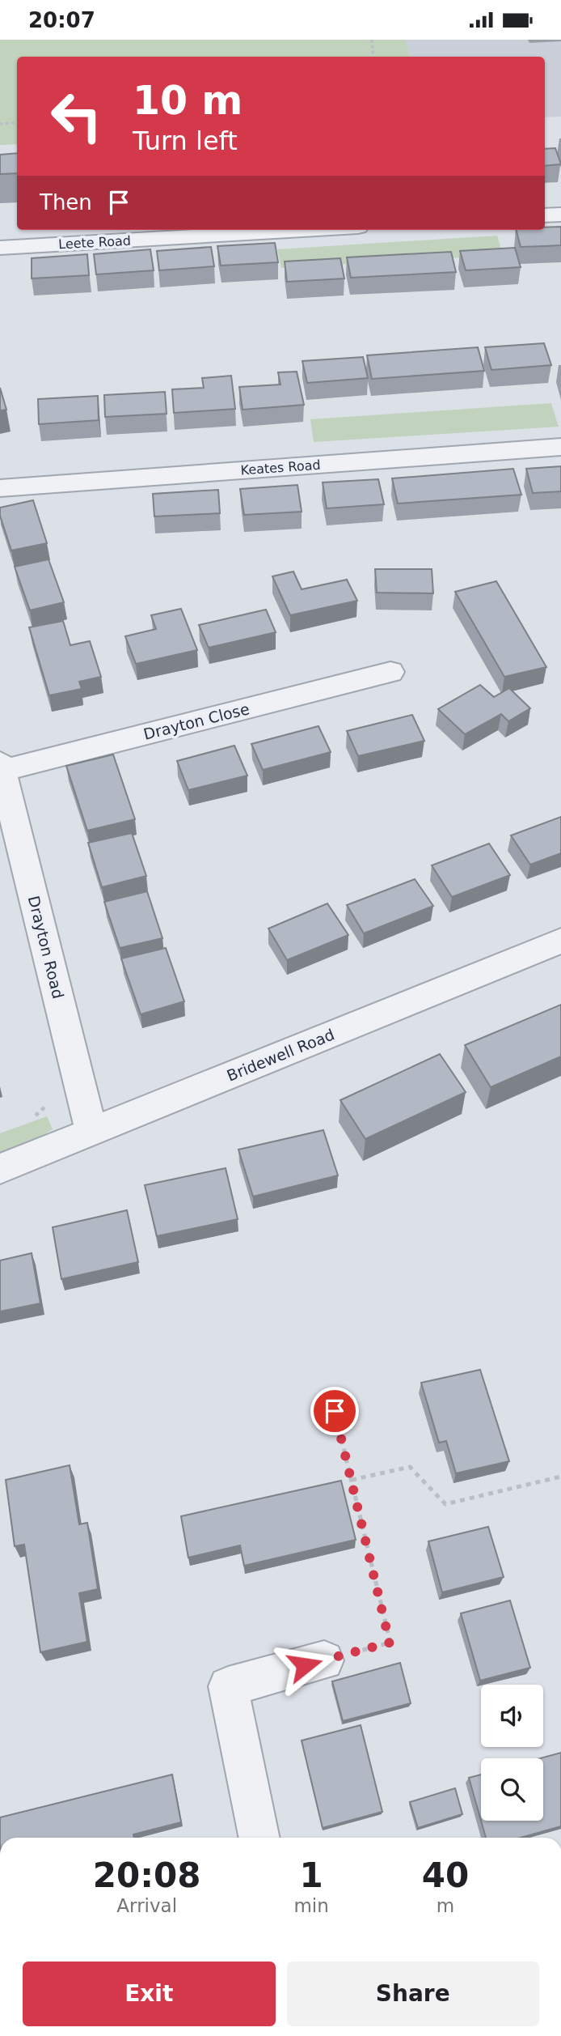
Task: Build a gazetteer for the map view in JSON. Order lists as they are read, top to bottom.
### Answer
{
  "streets": {
    "street": [
      "Leete Road",
      "Keates Road",
      "Drayton Close",
      "Drayton Road",
      "Bridewell Road"
    ]
  },
  "crossings": [
    ["Drayton Close", "Drayton Road"],
    ["Drayton Road", "Bridewell Road"]
  ],
  "page": {
    "status": "20:07",
    "turn": ["10 m", "Turn left"],
    "then": "Then",
    "eta": [
      "20:08",
      "Arrival",
      "1",
      "min",
      "40",
      "m"
    ],
    "buttons": ["Exit", "Share"]
  }
}
